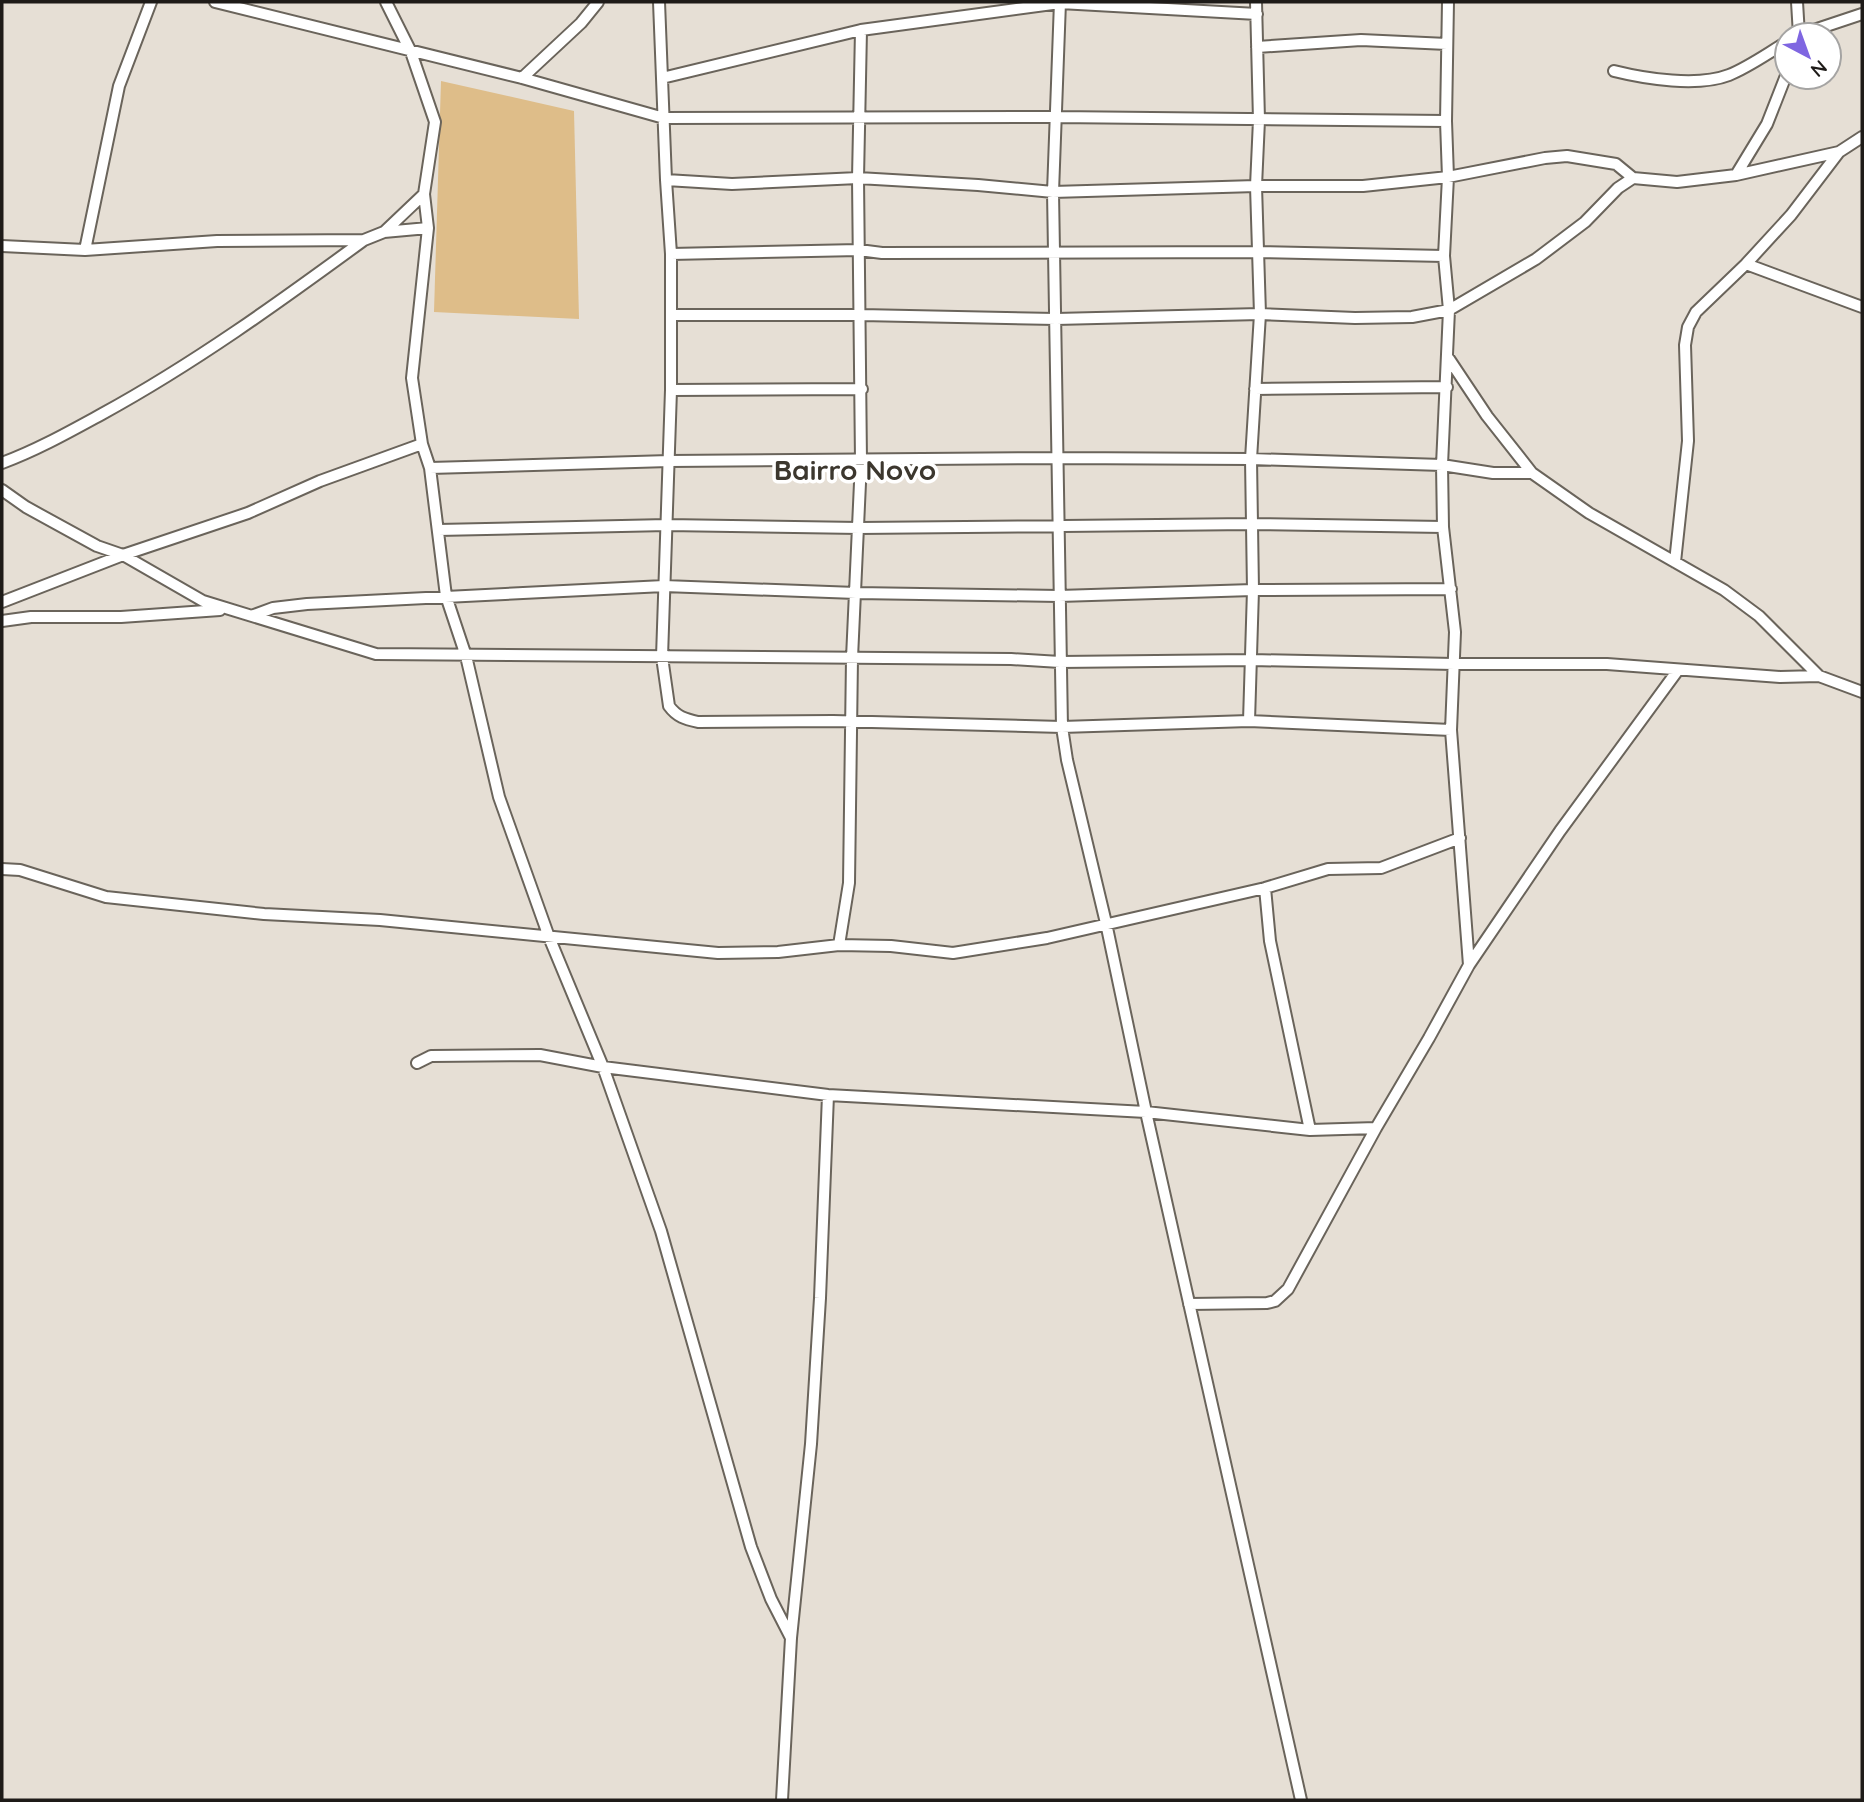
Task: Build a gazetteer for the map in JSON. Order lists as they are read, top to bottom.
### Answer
{
  "districts": ["Bairro Novo"],
  "north": "bottom right"
}
